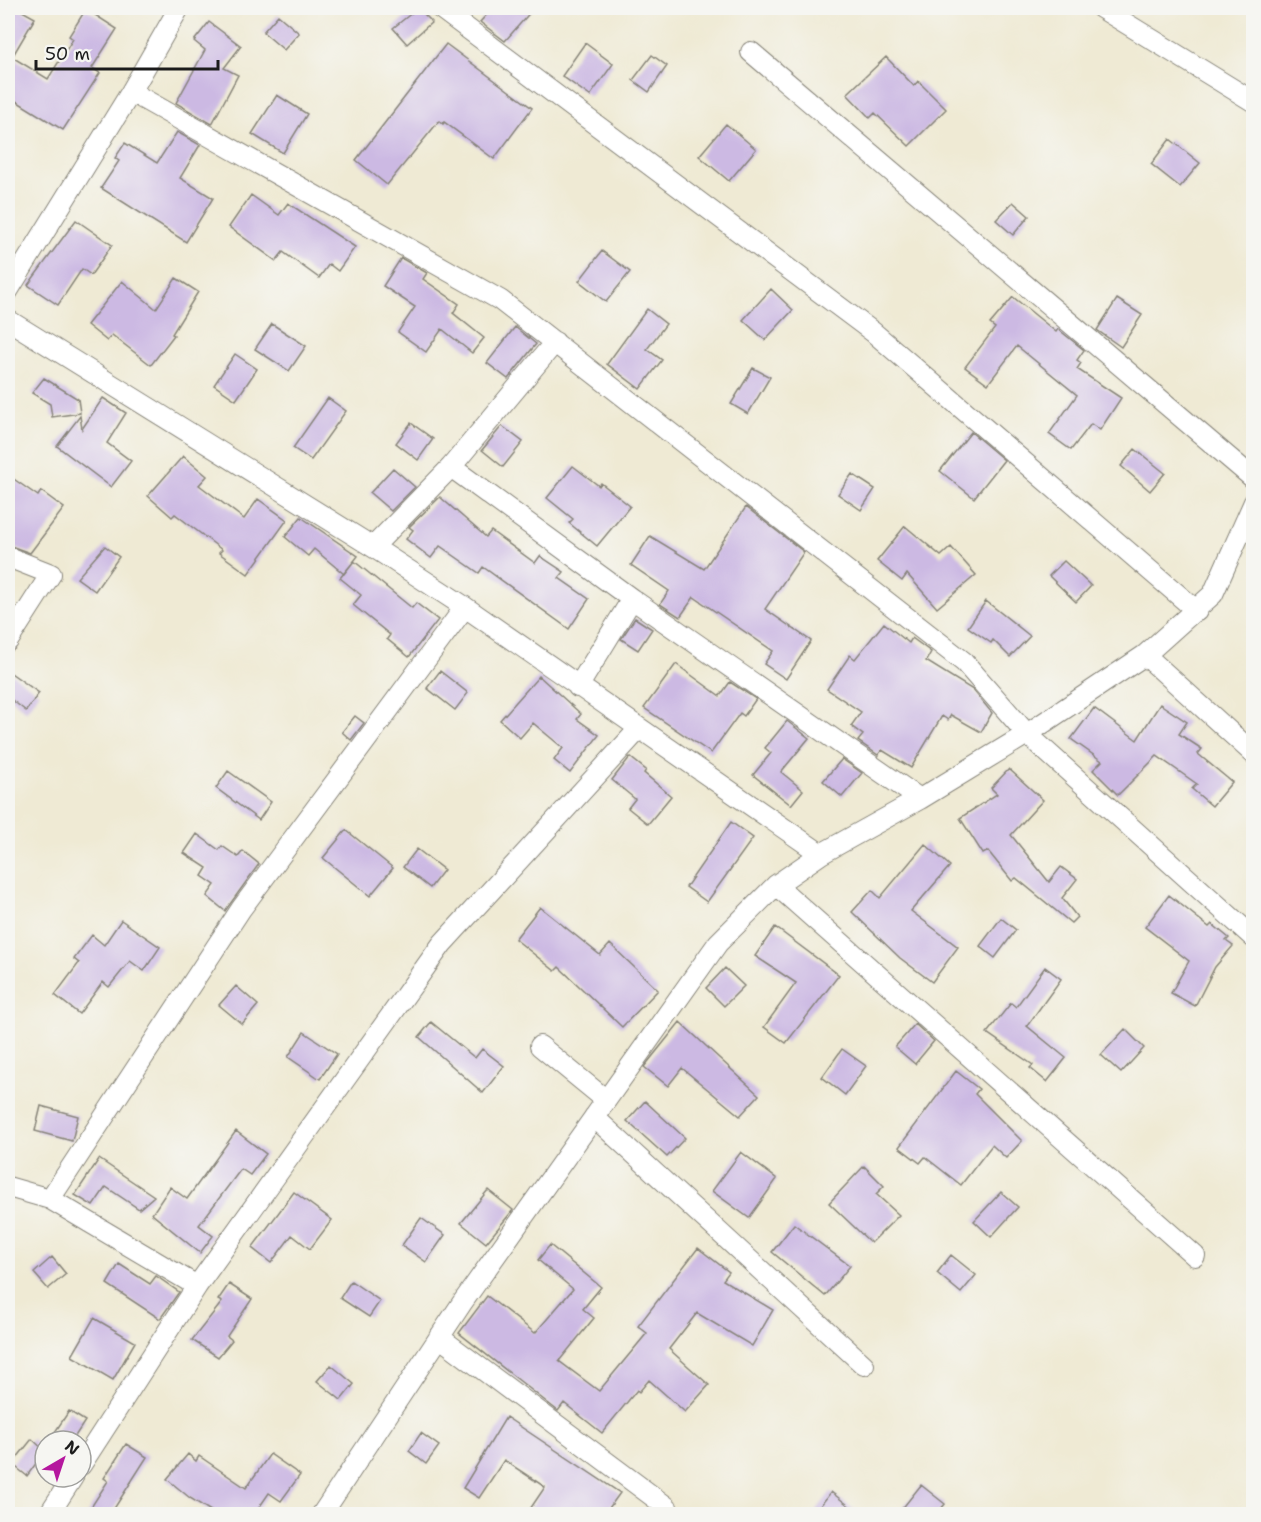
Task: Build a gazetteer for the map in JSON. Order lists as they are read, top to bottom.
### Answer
{
  "scale_bar": "50 m",
  "north": "top right"
}
